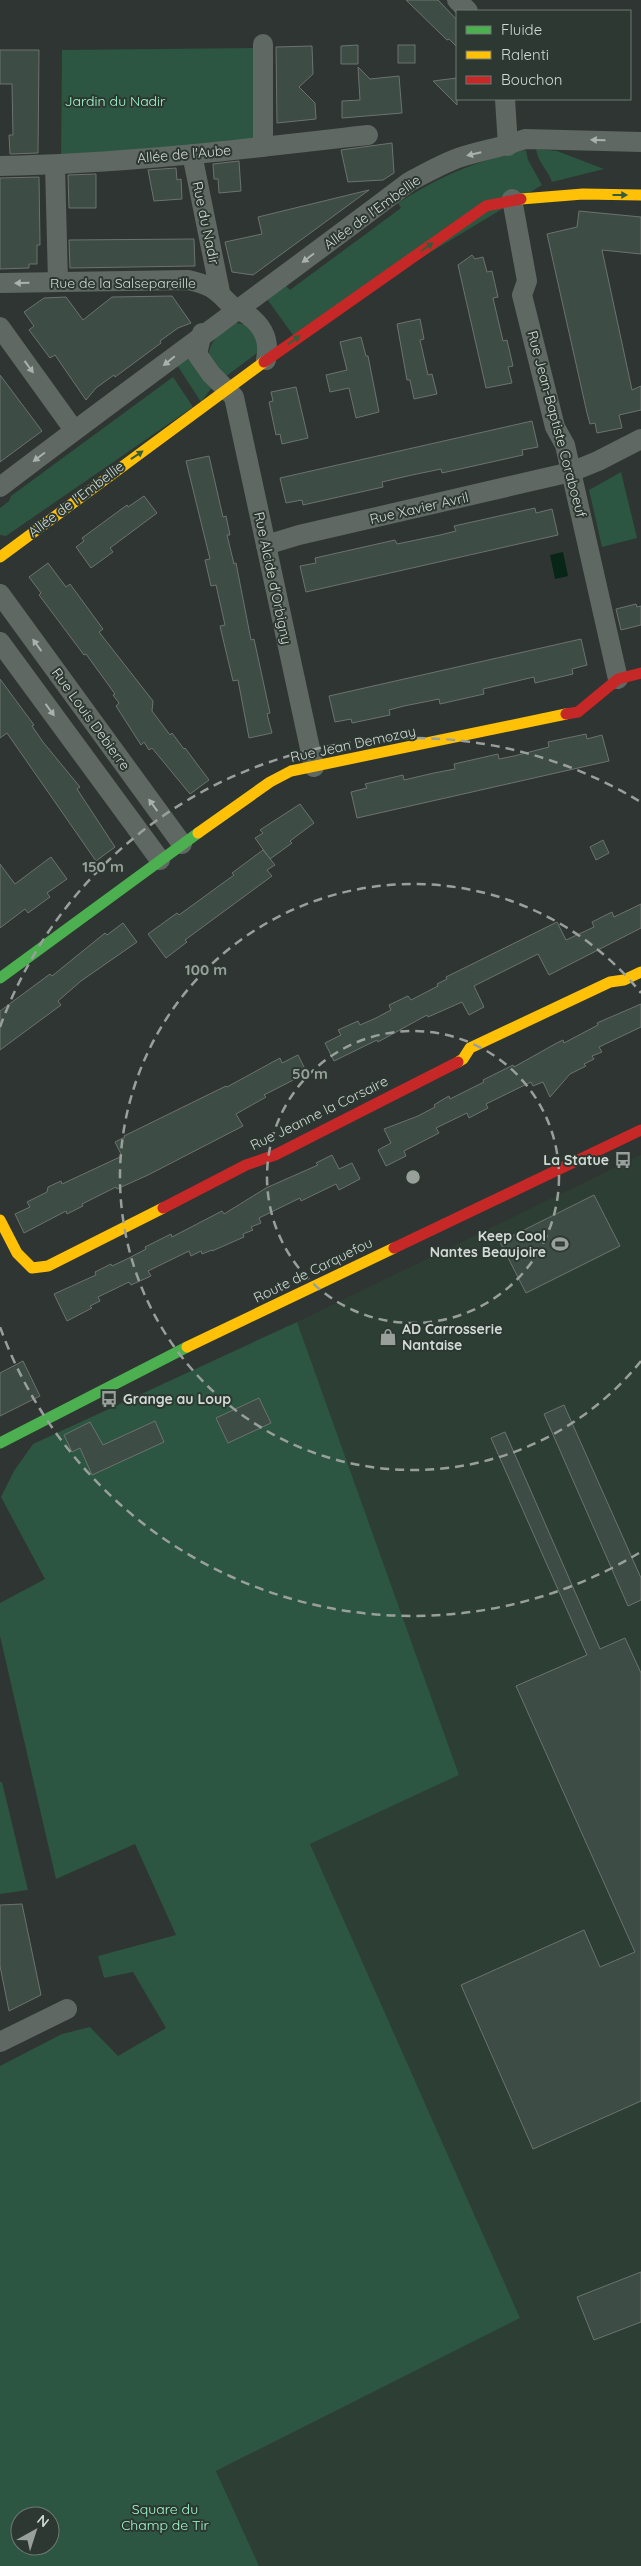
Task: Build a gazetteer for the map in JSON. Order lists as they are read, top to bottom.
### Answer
{
  "streets": {
    "street": [
      "Allée de l'Aube",
      "Allée de l'Embellie",
      "Rue du Nadir",
      "Rue de la Salsepareille",
      "Rue Jean-Baptiste Coraboeuf",
      "Rue Xavier Avril",
      "Rue Alcide d'Orbigny",
      "Rue Louis Debierre",
      "Rue Jean Demozay",
      "Rue Jeanne la Corsaire",
      "Route de Carquefou"
    ]
  },
  "crossings": [
    ["Allée de l'Aube", "Rue du Nadir"],
    ["Allée de l'Embellie", "Rue de la Salsepareille"],
    ["Allée de l'Embellie", "Rue Jean-Baptiste Coraboeuf"],
    ["Allée de l'Embellie", "Rue Alcide d'Orbigny"],
    ["Rue du Nadir", "Rue de la Salsepareille"],
    ["Rue de la Salsepareille", "Rue Alcide d'Orbigny"],
    ["Rue Jean-Baptiste Coraboeuf", "Rue Xavier Avril"],
    ["Rue Jean-Baptiste Coraboeuf", "Rue Jean Demozay"],
    ["Rue Xavier Avril", "Rue Alcide d'Orbigny"],
    ["Rue Alcide d'Orbigny", "Rue Jean Demozay"],
    ["Rue Louis Debierre", "Rue Jean Demozay"]
  ],
  "parks": ["Jardin du Nadir", "Square du Champ de Tir"],
  "places": {
    "bus stop": ["La Statue", "Grange au Loup"],
    "sports": ["Keep Cool Nantes Beaujoire"],
    "shop": ["AD Carrosserie Nantaise"]
  },
  "legend": ["Fluide", "Ralenti", "Bouchon"],
  "north": "top right",
  "rings": ["150 m", "100 m", "50 m"]
}
